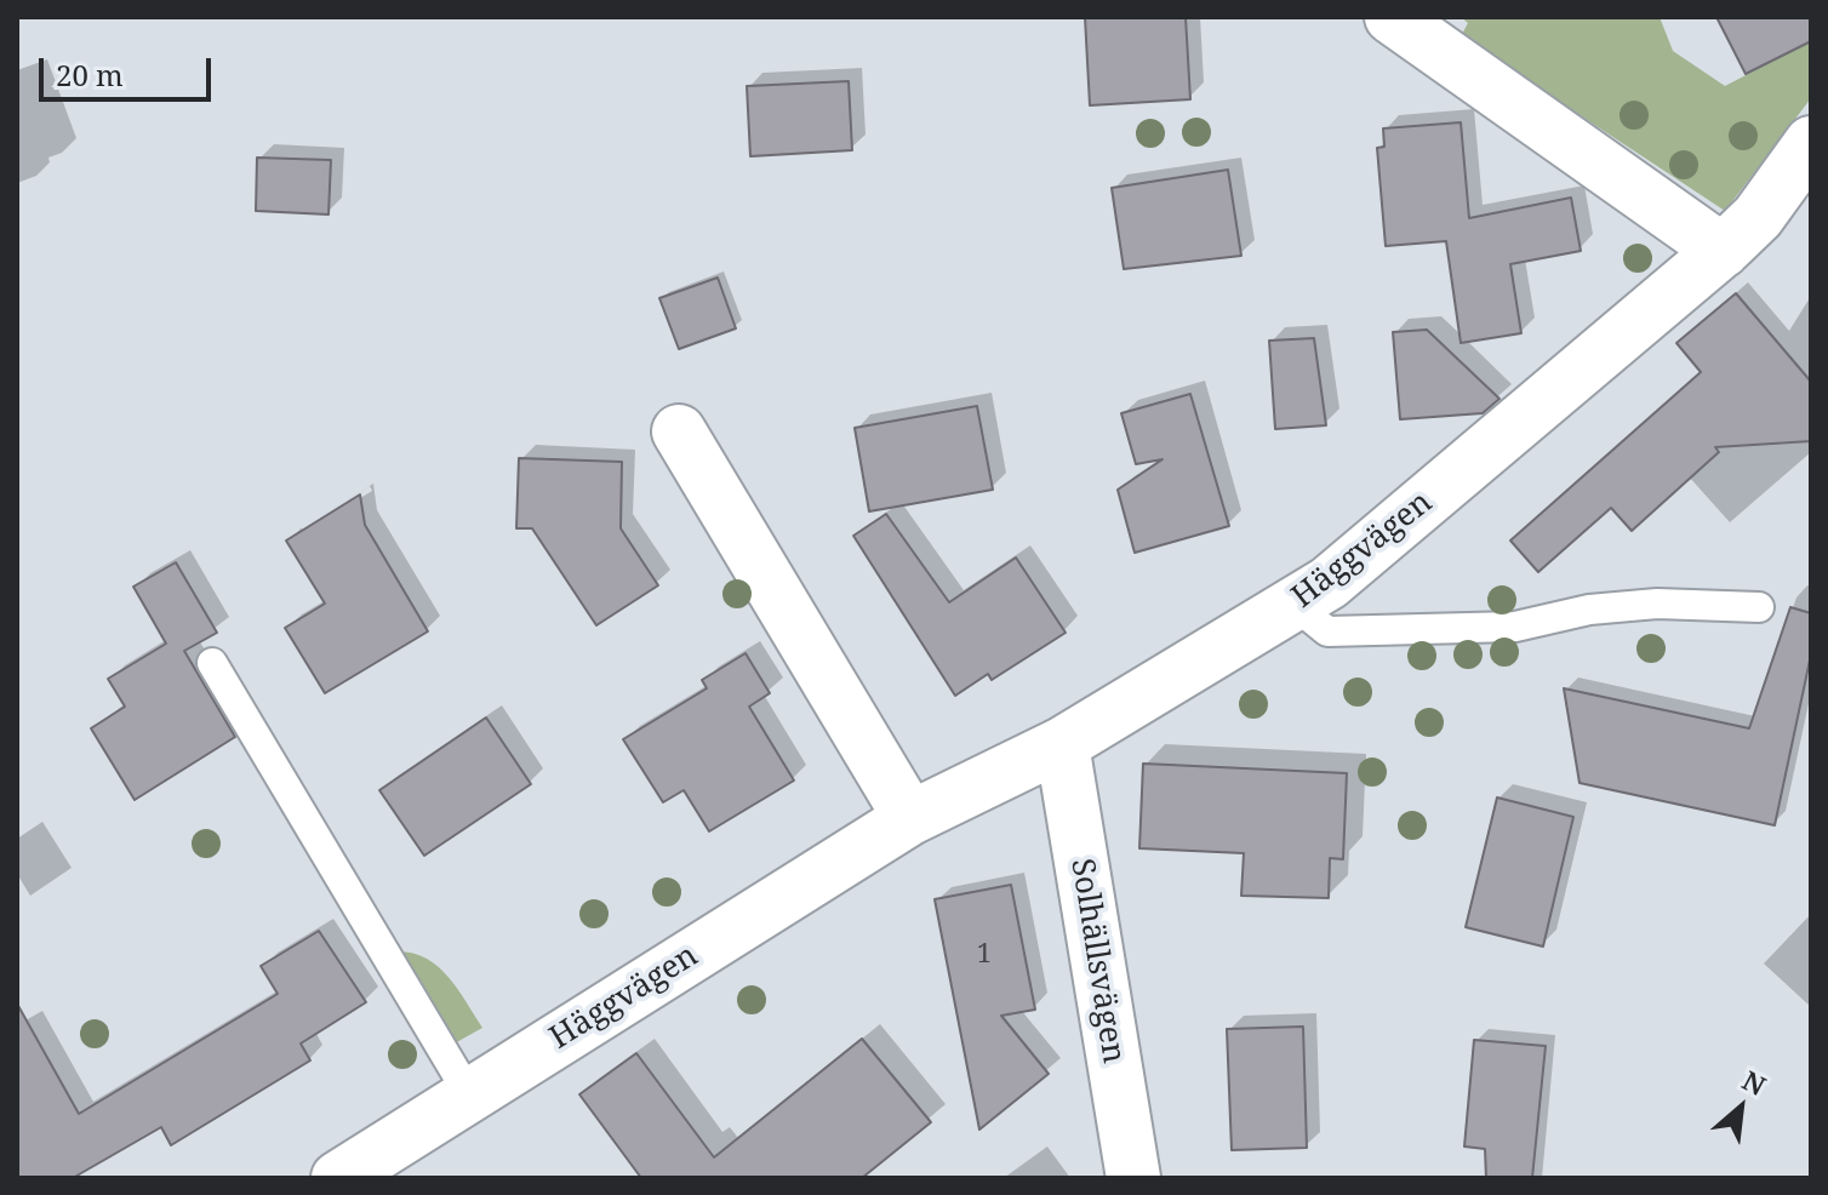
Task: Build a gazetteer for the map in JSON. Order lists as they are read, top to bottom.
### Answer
{
  "streets": {
    "street": ["Häggvägen", "Solhällsvägen"]
  },
  "crossings": [
    ["Häggvägen", "Solhällsvägen"]
  ],
  "house_numbers": ["1"],
  "scale_bar": "20 m",
  "north": "top right"
}
